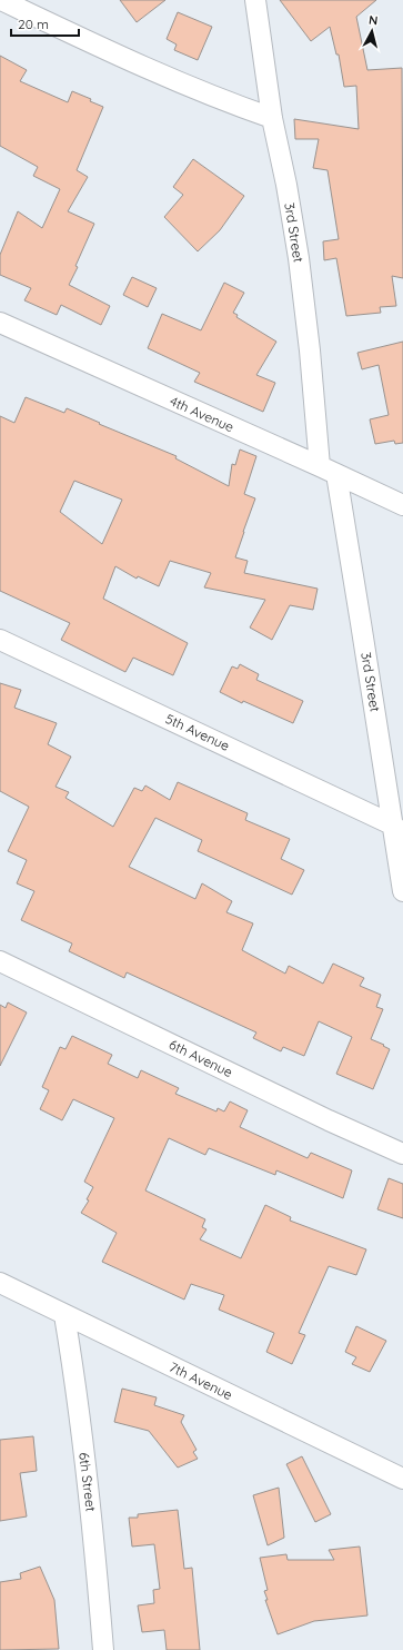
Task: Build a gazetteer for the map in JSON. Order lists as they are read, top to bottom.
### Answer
{
  "streets": {
    "street": [
      "3rd Street",
      "4th Avenue",
      "5th Avenue",
      "6th Avenue",
      "7th Avenue",
      "6th Street"
    ]
  },
  "crossings": [
    ["3rd Street", "4th Avenue"],
    ["3rd Street", "5th Avenue"],
    ["7th Avenue", "6th Street"]
  ],
  "scale_bar": "20 m",
  "north": "top"
}
